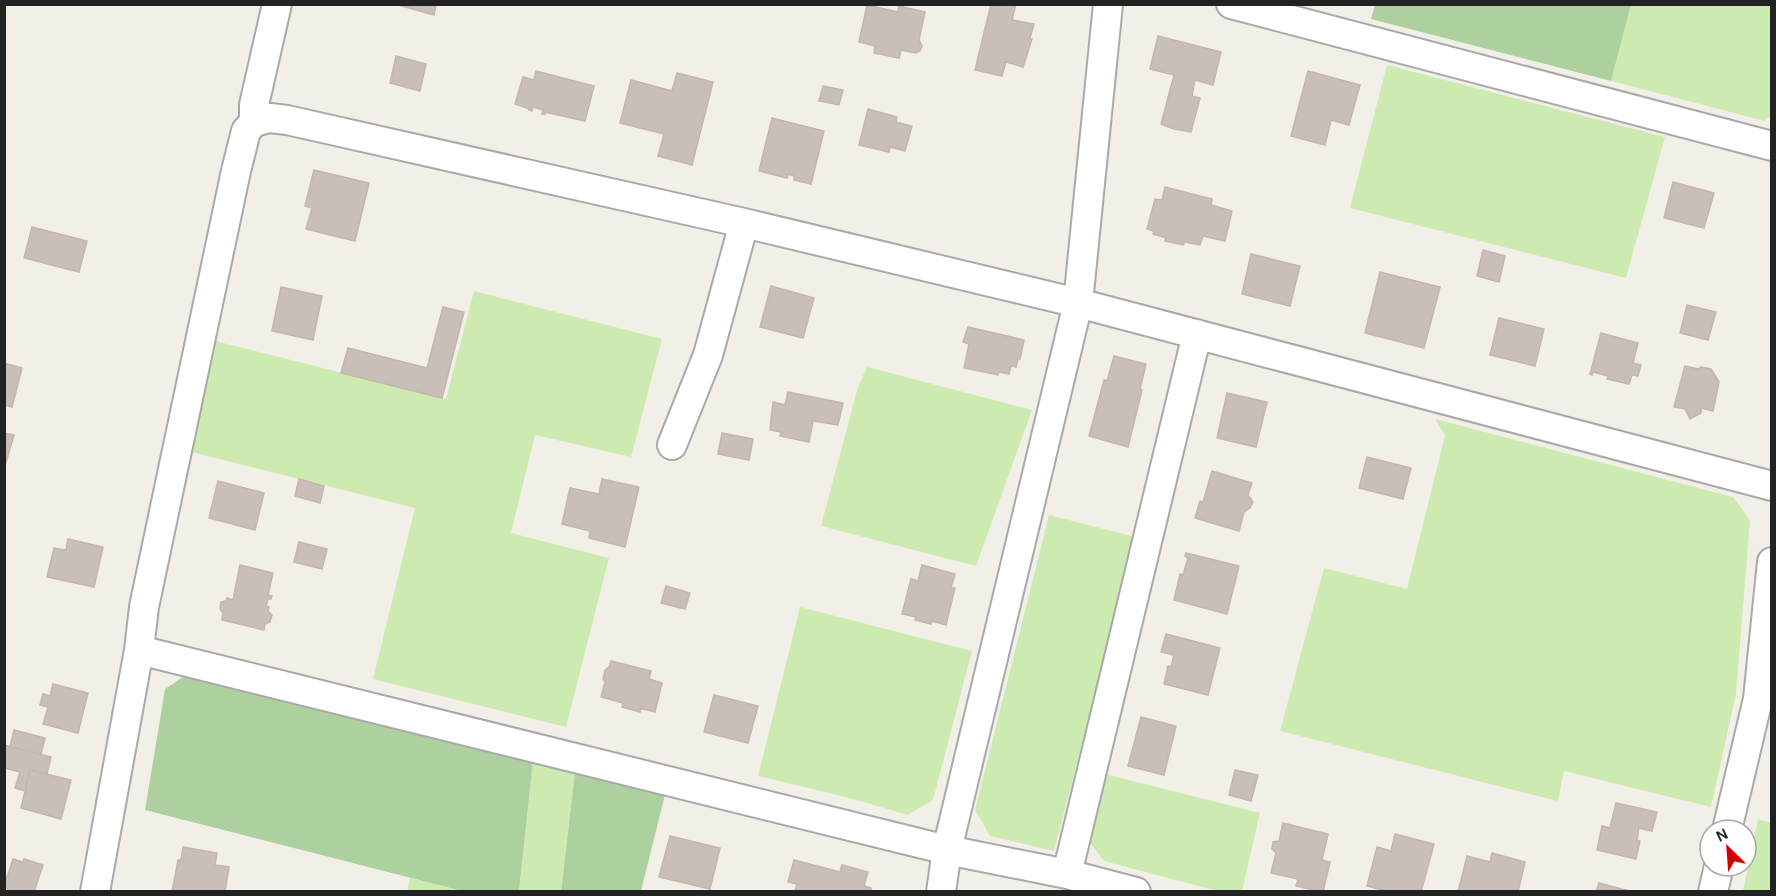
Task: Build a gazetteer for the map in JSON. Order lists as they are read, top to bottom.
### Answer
{
  "north": "top left"
}
